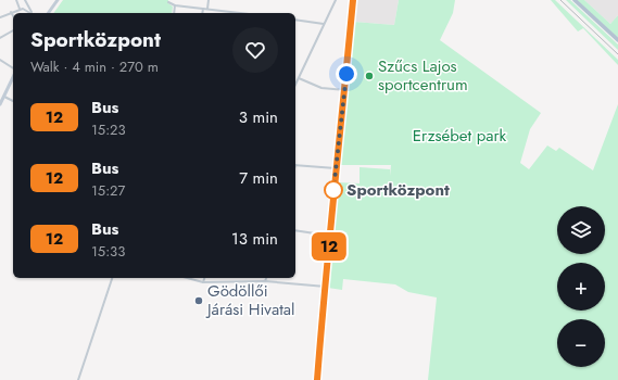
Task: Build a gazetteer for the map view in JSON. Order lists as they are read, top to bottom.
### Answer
{
  "parks": ["Erzsébet park"],
  "places": ["Szűcs Lajos sportcentrum", "Sportközpont", "Gödöllői Járási Hivatal"],
  "lines": ["bus line 12"],
  "page": {
    "on_map": "12",
    "heading": ["Sportközpont", "Walk · 4 min · 270 m"],
    "list": [
      {
        "mark": "12",
        "name": "Bus",
        "note": "15:23",
        "value": "3 min"
      },
      {
        "mark": "12",
        "name": "Bus",
        "note": "15:27",
        "value": "7 min"
      },
      {
        "mark": "12",
        "name": "Bus",
        "note": "15:33",
        "value": "13 min"
      }
    ],
    "map_buttons": ["+", "−"]
  }
}
